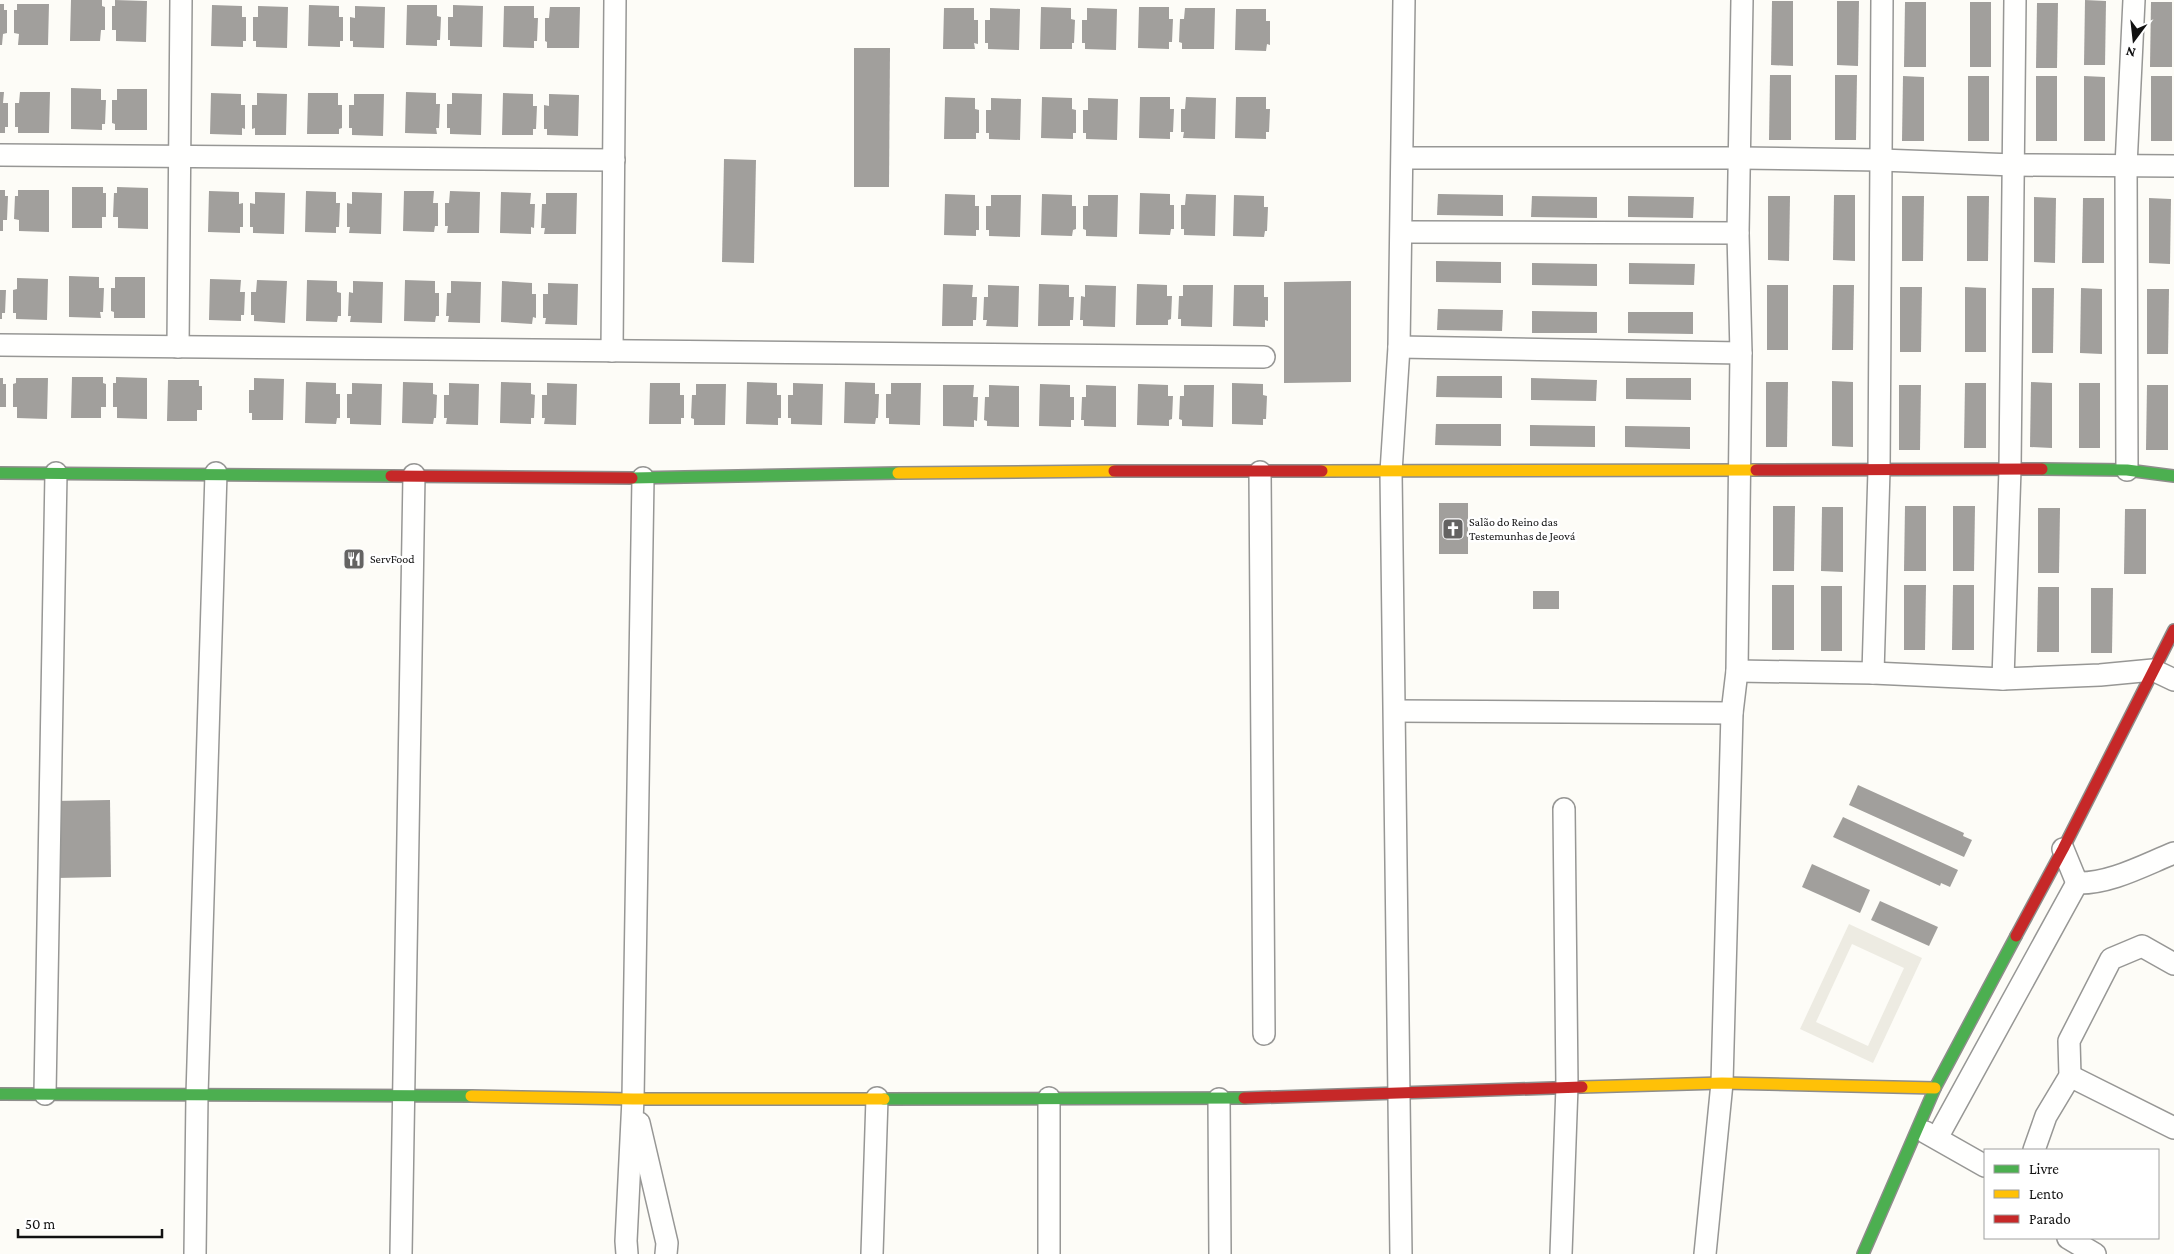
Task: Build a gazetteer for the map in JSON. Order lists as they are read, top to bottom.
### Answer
{
  "places": {
    "church": ["Salão do Reino das Testemunhas de Jeová"],
    "restaurant": ["ServFood"]
  },
  "legend": ["Livre", "Lento", "Parado"],
  "scale_bar": "50 m",
  "north": "bottom"
}
